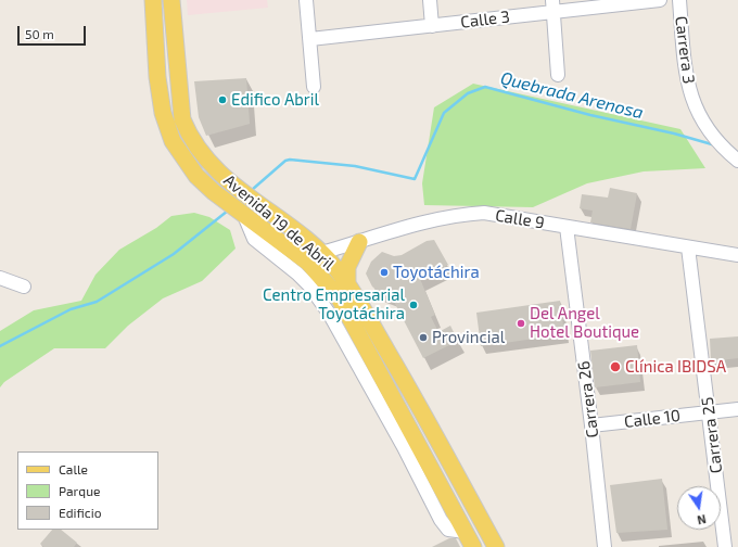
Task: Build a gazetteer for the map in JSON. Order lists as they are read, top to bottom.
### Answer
{
  "streets": {
    "main road": ["Avenida 19 de Abril"],
    "street": [
      "Calle 3",
      "Carrera 3",
      "Calle 9",
      "Carrera 26",
      "Calle 10",
      "Carrera 25"
    ]
  },
  "crossings": [
    ["Calle 9", "Avenida 19 de Abril"],
    ["Calle 9", "Carrera 26"],
    ["Calle 9", "Carrera 25"],
    ["Carrera 26", "Calle 10"],
    ["Calle 10", "Carrera 25"]
  ],
  "water": ["Quebrada Arenosa"],
  "places": [
    "Edifico Abril",
    "Toyotáchira",
    "Centro Empresarial Toyotáchira",
    "Del Angel Hotel Boutique",
    "Provincial",
    "Clínica IBIDSA"
  ],
  "legend": ["Calle", "Parque", "Edificio"],
  "scale_bar": "50 m",
  "north": "bottom"
}
